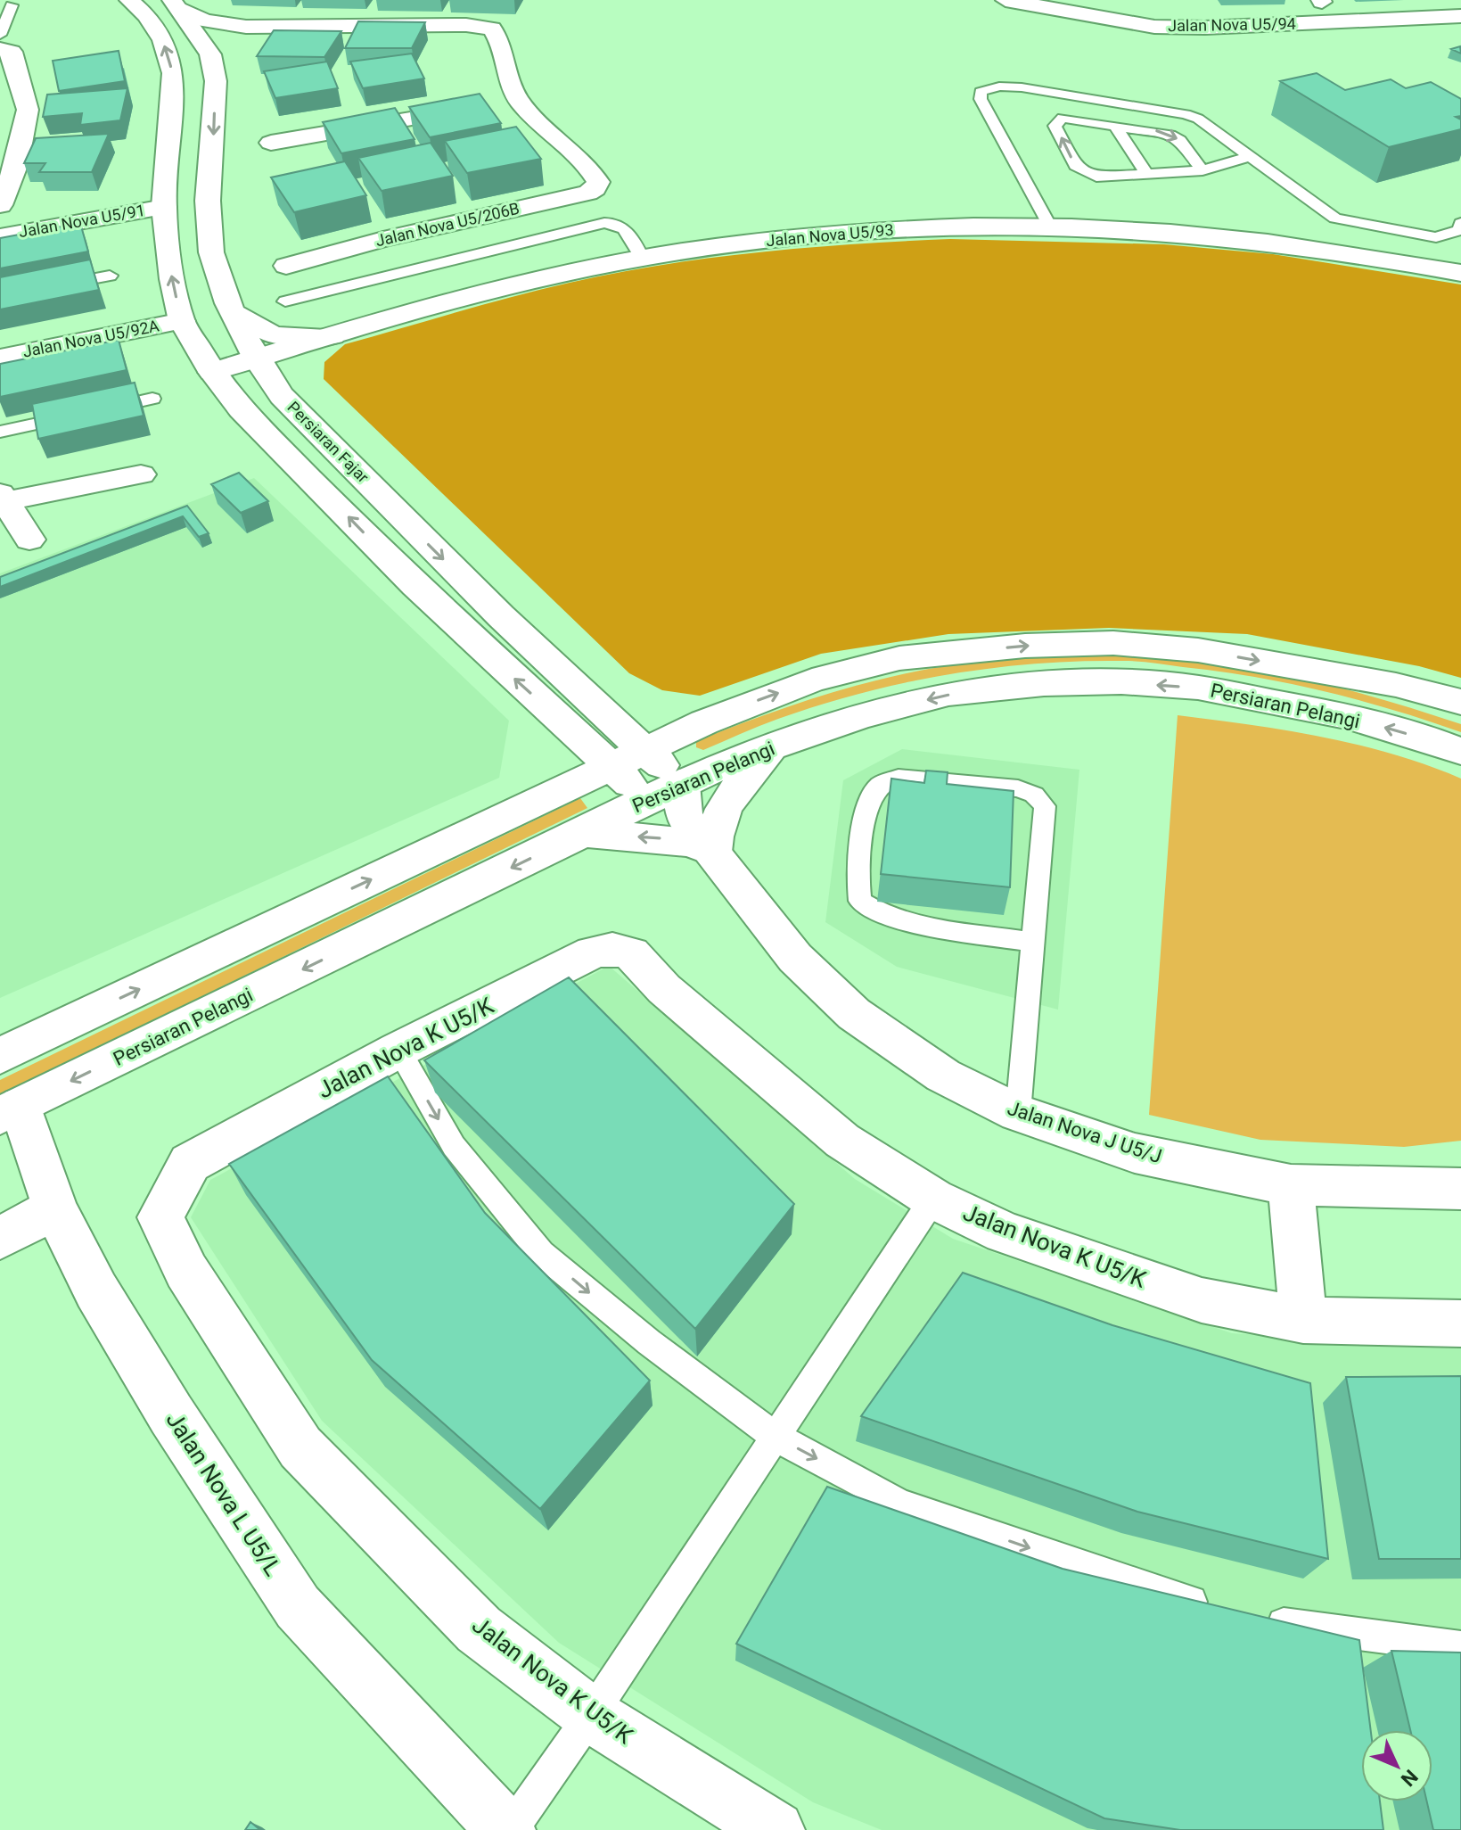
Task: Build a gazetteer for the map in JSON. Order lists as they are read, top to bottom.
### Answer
{
  "streets": {
    "street": [
      "Jalan Nova U5/94",
      "Jalan Nova U5/91",
      "Jalan Nova U5/206B",
      "Jalan Nova U5/93",
      "Jalan Nova U5/92A",
      "Persiaran Fajar",
      "Persiaran Pelangi",
      "Jalan Nova K U5/K",
      "Jalan Nova J U5/J",
      "Jalan Nova L U5/L"
    ]
  },
  "crossings": [
    ["Jalan Nova U5/93", "Persiaran Fajar"],
    ["Persiaran Fajar", "Persiaran Pelangi"],
    ["Persiaran Fajar", "Jalan Nova J U5/J"],
    ["Persiaran Pelangi", "Jalan Nova J U5/J"],
    ["Persiaran Pelangi", "Jalan Nova L U5/L"]
  ],
  "north": "bottom right"
}
